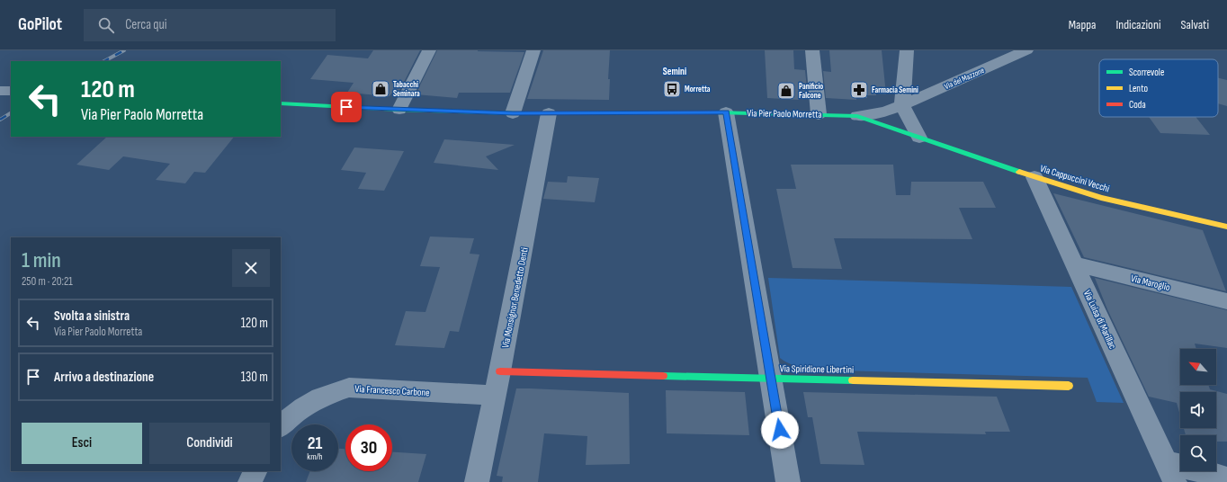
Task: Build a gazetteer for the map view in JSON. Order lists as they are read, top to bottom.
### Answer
{
  "streets": {
    "street": [
      "Via del Mazzone",
      "Via Pier Paolo Morretta",
      "Via Cappuccini Vecchi",
      "Via Maroglio",
      "Via Monsignor Benedetto Denti",
      "Via Luisa di Marillac",
      "Via Spiridione Libertini",
      "Via Francesco Carbone"
    ]
  },
  "crossings": [
    ["Via del Mazzone", "Via Pier Paolo Morretta"],
    ["Via Pier Paolo Morretta", "Via Cappuccini Vecchi"],
    ["Via Pier Paolo Morretta", "Via Monsignor Benedetto Denti"],
    ["Via Cappuccini Vecchi", "Via Luisa di Marillac"],
    ["Via Maroglio", "Via Luisa di Marillac"],
    ["Via Monsignor Benedetto Denti", "Via Spiridione Libertini"],
    ["Via Monsignor Benedetto Denti", "Via Francesco Carbone"]
  ],
  "districts": ["Semini"],
  "places": {
    "shop": ["Tabacchi Seminara", "Panificio Falcone"],
    "bus stop": ["Morretta"],
    "pharmacy": ["Farmacia Semini"]
  },
  "legend": ["Scorrevole", "Lento", "Coda"],
  "north": "top left",
  "page": {
    "header": "GoPilot",
    "search": "Cerca qui",
    "nav": ["Mappa", "Indicazioni", "Salvati"],
    "turn": ["120 m", "Via Pier Paolo Morretta"],
    "heading": ["1 min", "250 m · 20:21"],
    "list": [
      {
        "name": "Svolta a sinistra",
        "note": "Via Pier Paolo Morretta",
        "value": "120 m"
      },
      {
        "name": "Arrivo a destinazione",
        "value": "130 m"
      }
    ],
    "buttons": ["Esci", "Condividi"],
    "speed": "21 km/h",
    "limit": "30"
  }
}
